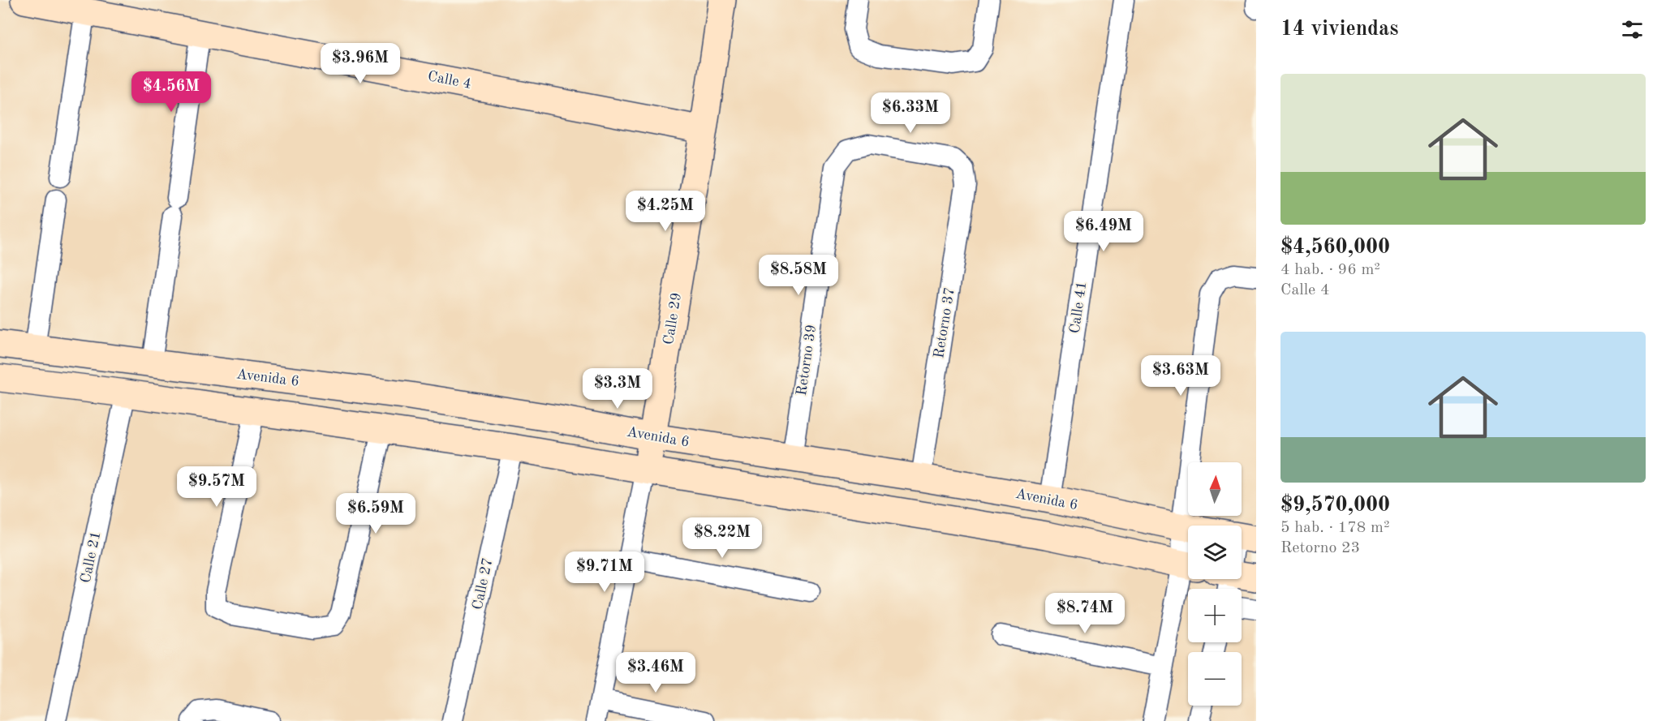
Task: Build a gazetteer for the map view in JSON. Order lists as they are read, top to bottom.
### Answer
{
  "streets": {
    "street": [
      "Calle 4",
      "Calle 41",
      "Calle 29",
      "Retorno 37",
      "Retorno 39",
      "Avenida 6",
      "Calle 21",
      "Calle 27"
    ]
  },
  "crossings": [
    ["Calle 4", "Calle 29"],
    ["Calle 41", "Avenida 6"],
    ["Calle 29", "Avenida 6"],
    ["Retorno 37", "Retorno 39"],
    ["Retorno 37", "Avenida 6"],
    ["Retorno 39", "Avenida 6"]
  ],
  "north": "top",
  "page": {
    "heading": "14 viviendas",
    "price": [
      "$3.96M",
      "$4.56M",
      "$6.33M",
      "$4.25M",
      "$6.49M",
      "$8.58M",
      "$3.63M",
      "$3.3M",
      "$9.57M",
      "$6.59M",
      "$8.22M",
      "$9.71M",
      "$8.74M",
      "$3.46M"
    ],
    "list": [
      {
        "name": "$4,560,000",
        "note": "4 hab. · 96 m² · Calle 4"
      },
      {
        "name": "$9,570,000",
        "note": "5 hab. · 178 m² · Retorno 23"
      }
    ],
    "map_buttons": ["+", "−"]
  }
}
